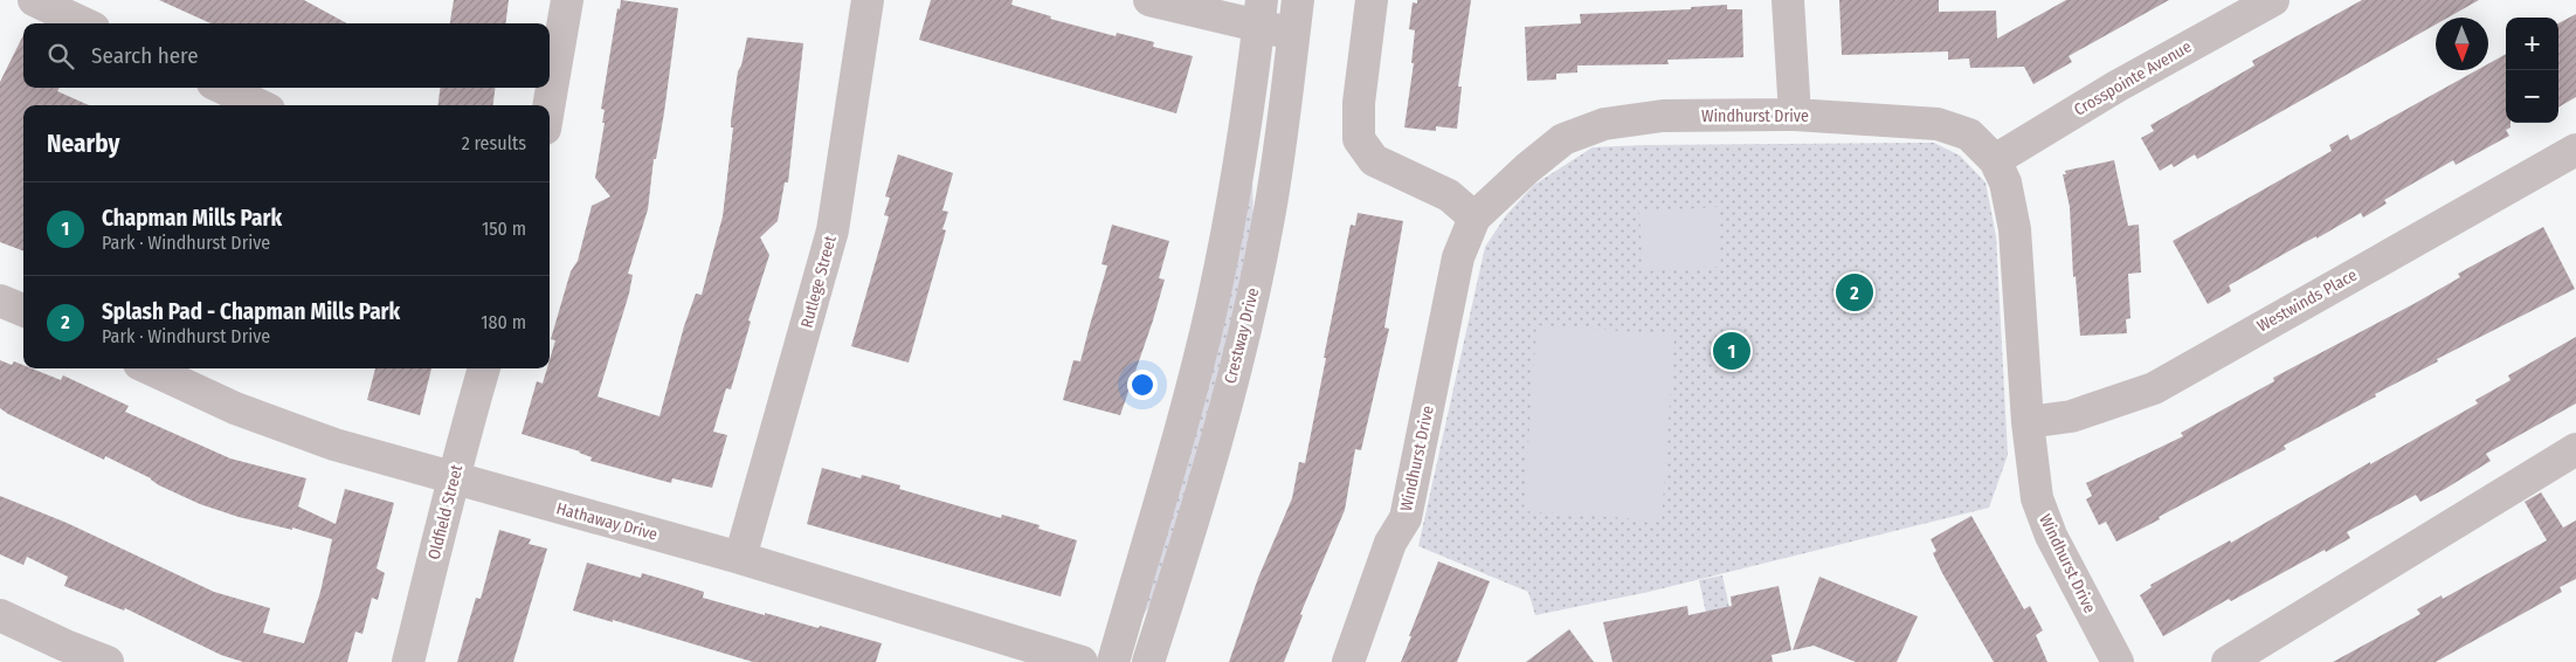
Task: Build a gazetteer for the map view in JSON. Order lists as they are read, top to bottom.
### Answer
{
  "streets": {
    "street": [
      "Crosspointe Avenue",
      "Windhurst Drive",
      "Rutlege Street",
      "Westwinds Place",
      "Crestway Drive",
      "Oldfield Street",
      "Hathaway Drive"
    ]
  },
  "crossings": [
    ["Crosspointe Avenue", "Windhurst Drive"],
    ["Windhurst Drive", "Westwinds Place"],
    ["Rutlege Street", "Hathaway Drive"],
    ["Oldfield Street", "Hathaway Drive"]
  ],
  "north": "bottom",
  "page": {
    "map_buttons": ["+", "−"],
    "search": "Search here",
    "heading": ["Nearby", "2 results"],
    "list": [
      {
        "mark": "1",
        "name": "Chapman Mills Park",
        "note": "Park · Windhurst Drive",
        "value": "150 m"
      },
      {
        "mark": "2",
        "name": "Splash Pad - Chapman Mills Park",
        "note": "Park · Windhurst Drive",
        "value": "180 m"
      }
    ],
    "pins": ["2", "1"]
  }
}
